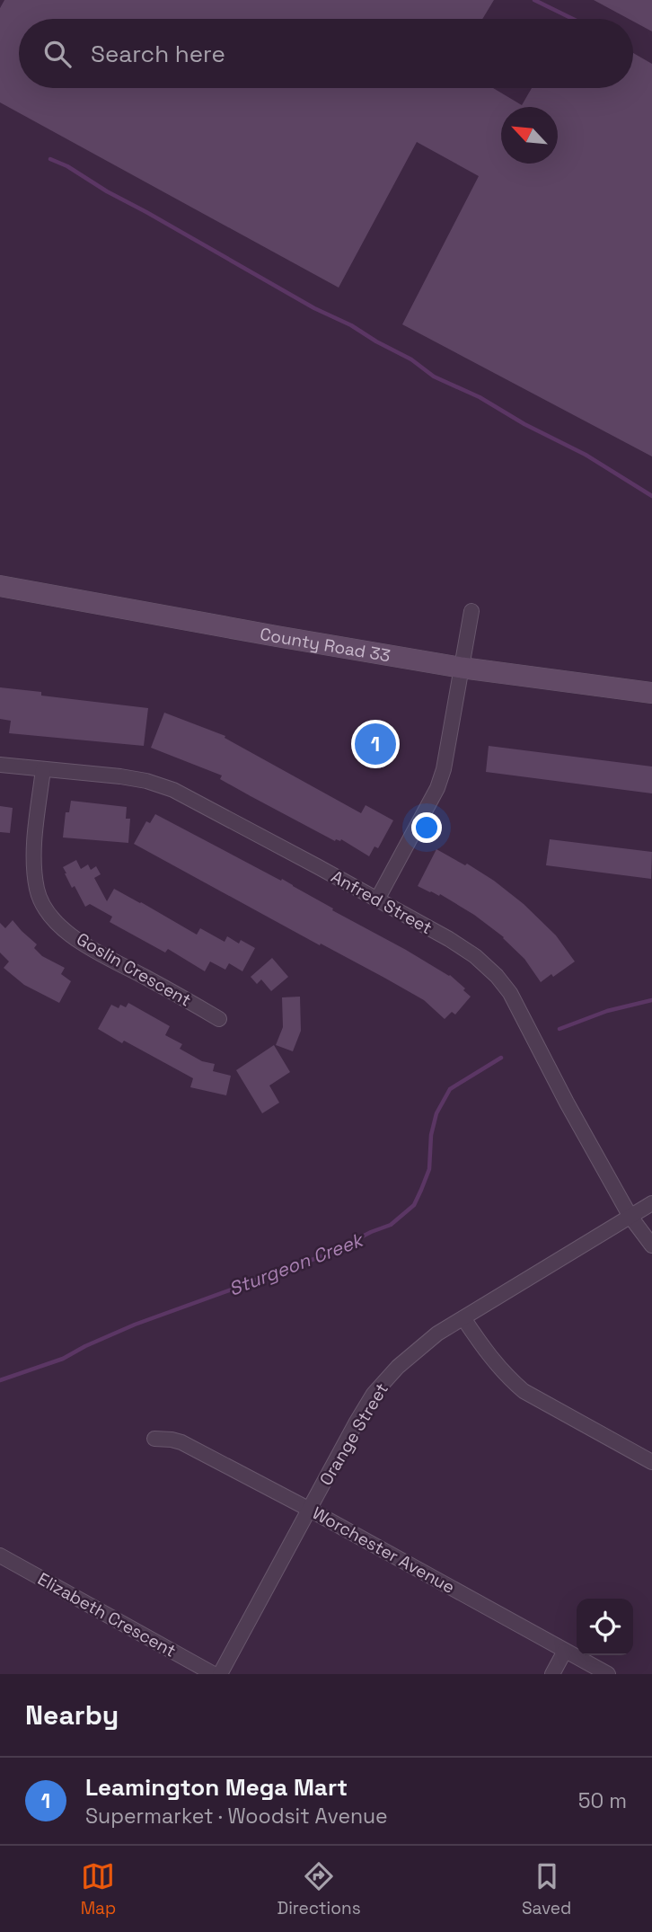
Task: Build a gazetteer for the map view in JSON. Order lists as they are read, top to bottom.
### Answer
{
  "streets": {
    "main road": ["County Road 33"],
    "street": [
      "Anfred Street",
      "Goslin Crescent",
      "Orange Street",
      "Worchester Avenue",
      "Elizabeth Crescent"
    ]
  },
  "crossings": [
    ["Anfred Street", "Goslin Crescent"],
    ["Anfred Street", "Orange Street"],
    ["Orange Street", "Worchester Avenue"]
  ],
  "water": ["Sturgeon Creek"],
  "north": "top left",
  "page": {
    "search": "Search here",
    "pins": "1",
    "heading": "Nearby",
    "list": [
      {
        "mark": "1",
        "name": "Leamington Mega Mart",
        "note": "Supermarket · Woodsit Avenue",
        "value": "50 m"
      }
    ],
    "nav": ["Map", "Directions", "Saved"]
  }
}
